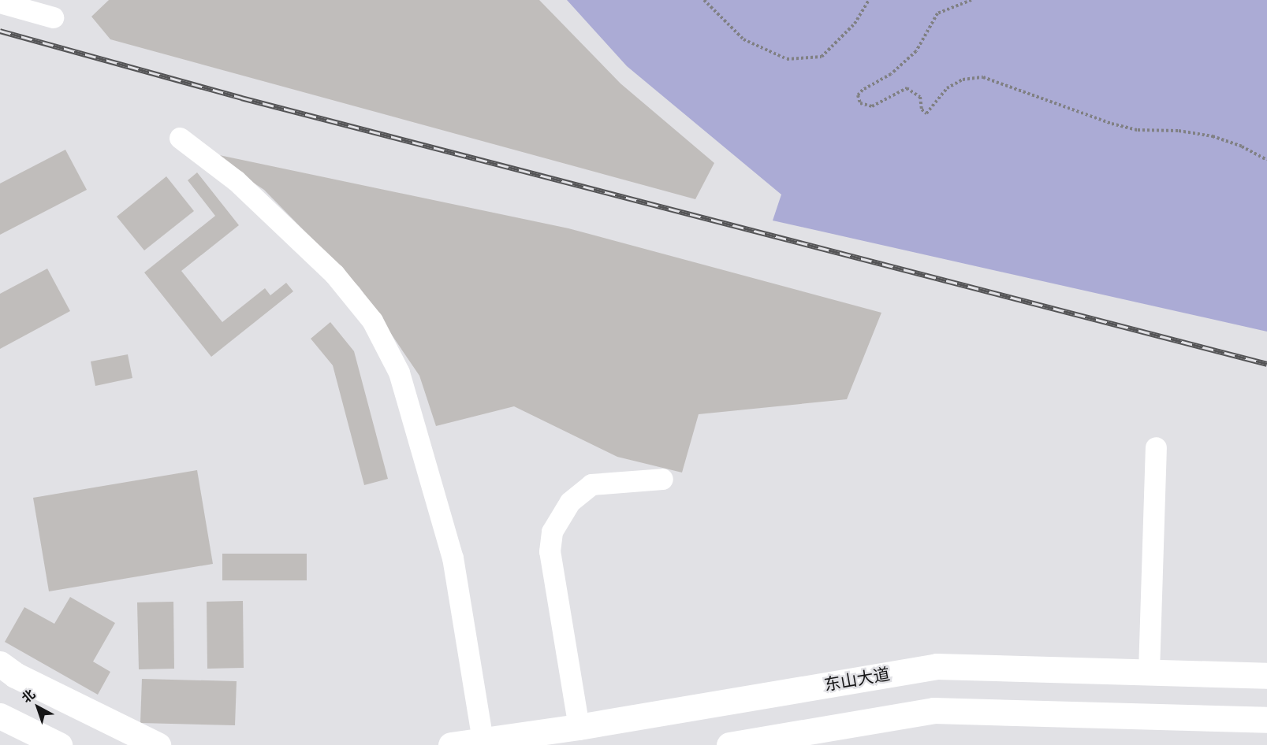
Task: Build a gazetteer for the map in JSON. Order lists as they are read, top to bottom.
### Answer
{
  "streets": {
    "main road": ["东山大道"]
  },
  "north": "top left"
}
